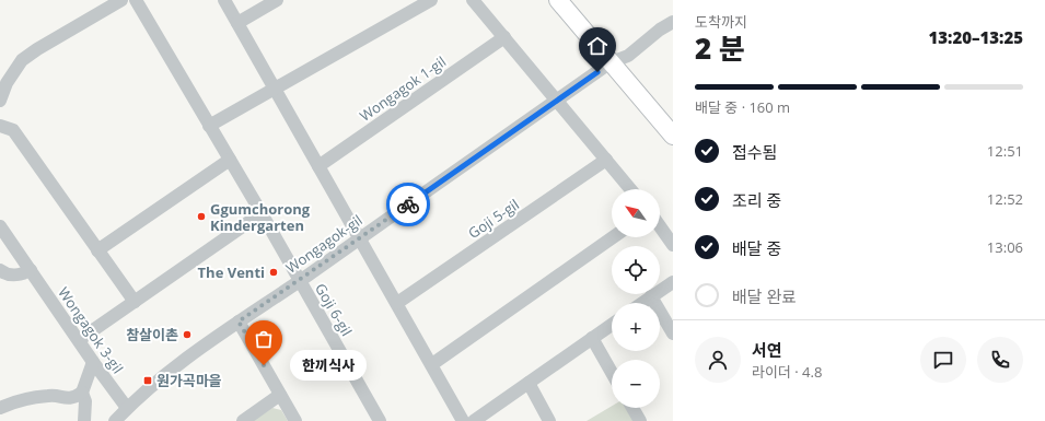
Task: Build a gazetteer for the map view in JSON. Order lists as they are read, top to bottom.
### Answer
{
  "streets": {
    "street": [
      "Wongagok 1-gil",
      "Goji 5-gil",
      "Wongagok-gil",
      "Goji 6-gil",
      "Wongagok 3-gil"
    ]
  },
  "crossings": [
    ["Wongagok-gil", "Goji 6-gil"],
    ["Wongagok-gil", "Wongagok 3-gil"]
  ],
  "places": {
    "other": [
      "Ggumchorong Kindergarten",
      "The Venti",
      "참살이촌",
      "한끼식사"
    ],
    "transit": ["원가곡마을"]
  },
  "north": "top left",
  "page": {
    "heading": ["2 분", "도착까지", "13:20–13:25"],
    "panel": ["서연", "라이더 · 4.8"],
    "bar": "배달 중 · 160 m",
    "list": [
      ["접수됨", "12:51"],
      ["조리 중", "12:52"],
      ["배달 중", "13:06"],
      "배달 완료"
    ],
    "map_buttons": ["+", "−"],
    "bubble": "한끼식사"
  }
}
